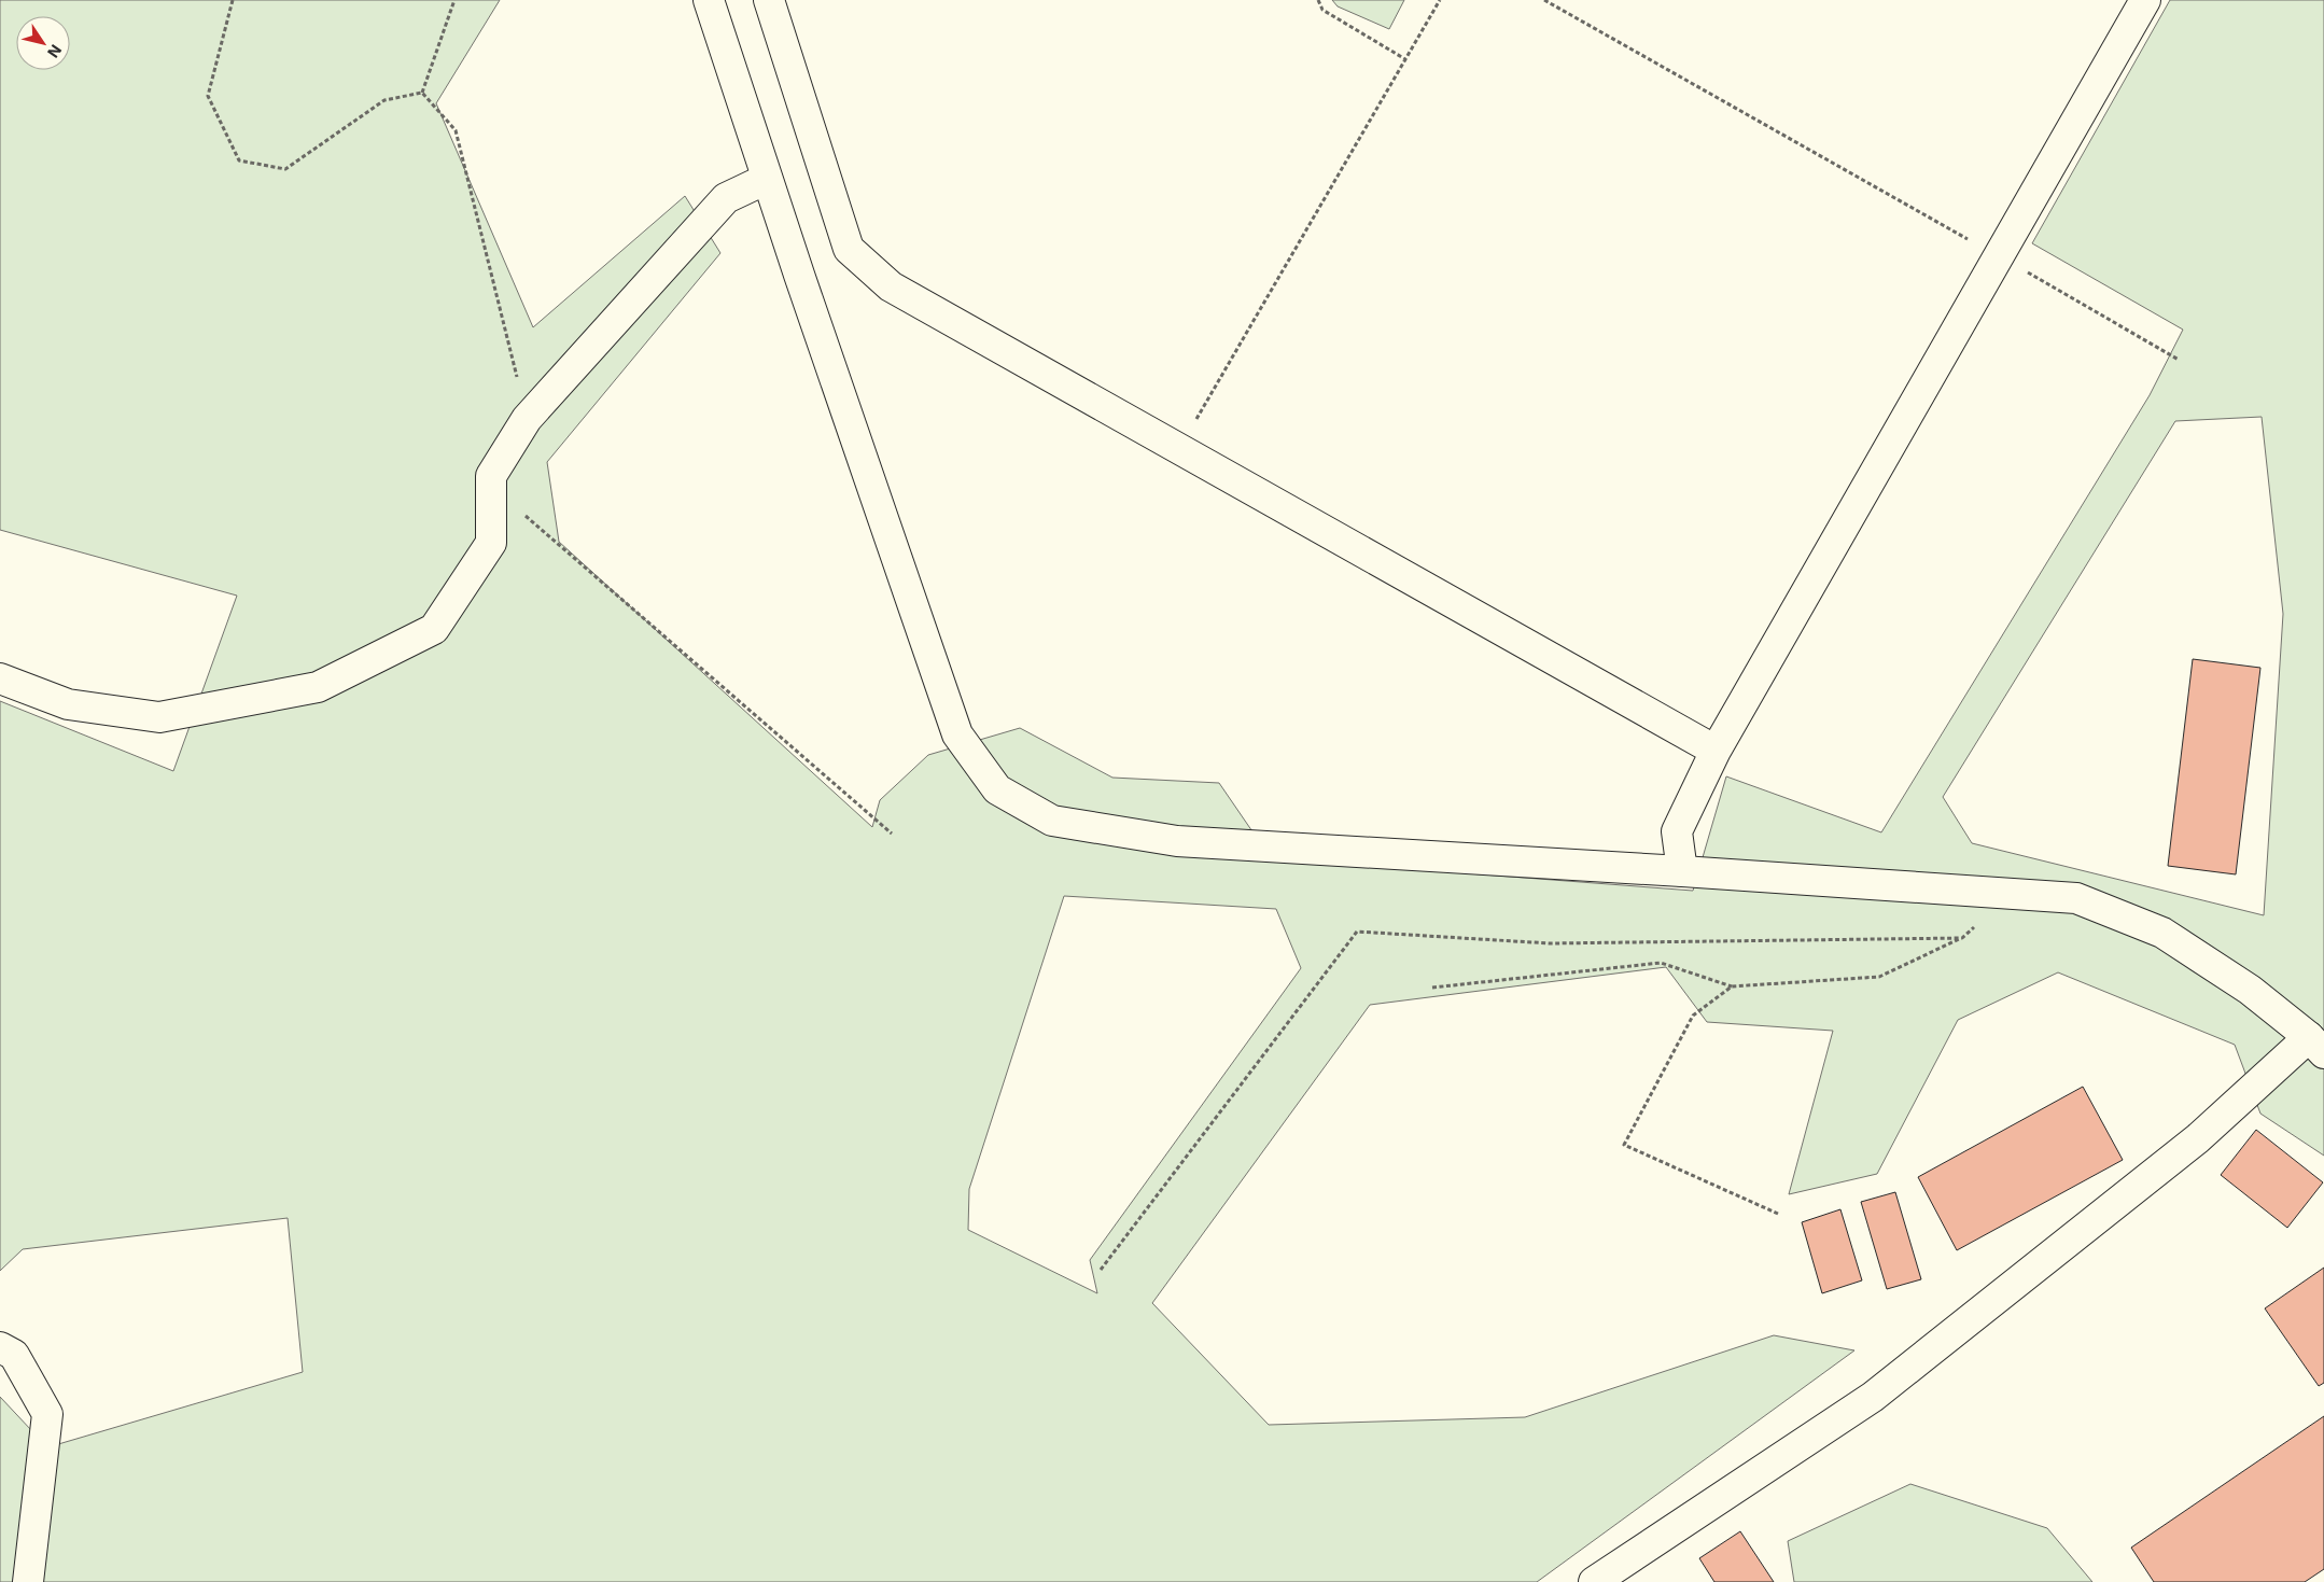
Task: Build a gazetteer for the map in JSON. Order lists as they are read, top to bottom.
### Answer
{
  "north": "bottom right"
}
